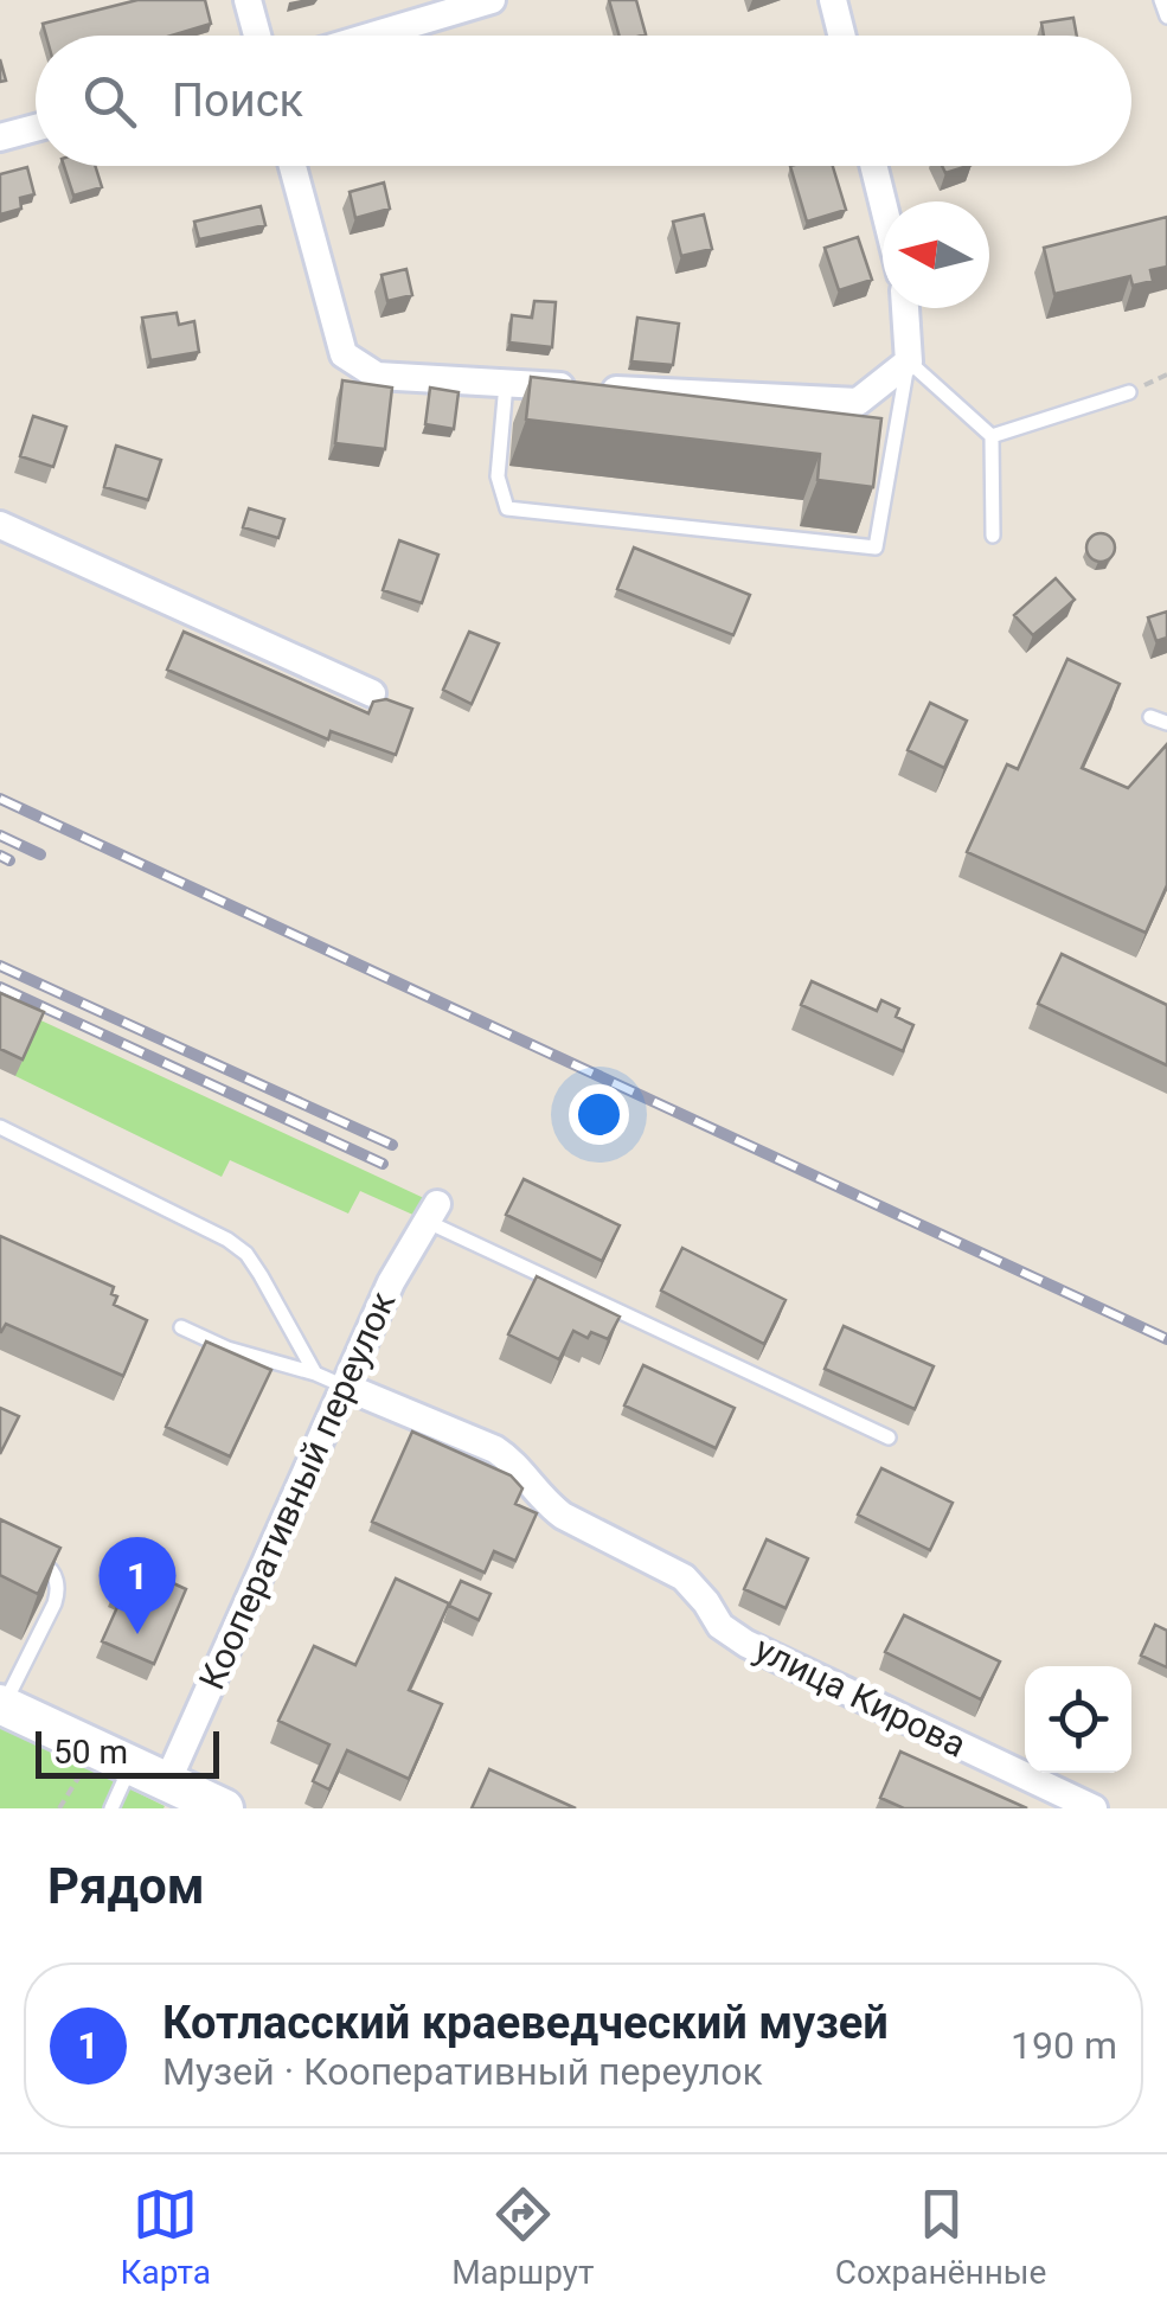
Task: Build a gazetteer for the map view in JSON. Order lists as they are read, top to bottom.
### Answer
{
  "streets": {
    "street": ["Кооперативный переулок", "улица Кирова"]
  },
  "crossings": [
    ["Кооперативный переулок", "улица Кирова"]
  ],
  "scale_bar": "50 m",
  "north": "left",
  "page": {
    "search": "Поиск",
    "pins": "1",
    "scale": "50 m",
    "heading": "Рядом",
    "list": [
      {
        "mark": "1",
        "name": "Котласский краеведческий музей",
        "note": "Музей · Кооперативный переулок",
        "value": "190 m"
      }
    ],
    "nav": ["Карта", "Маршрут", "Сохранённые"]
  }
}
